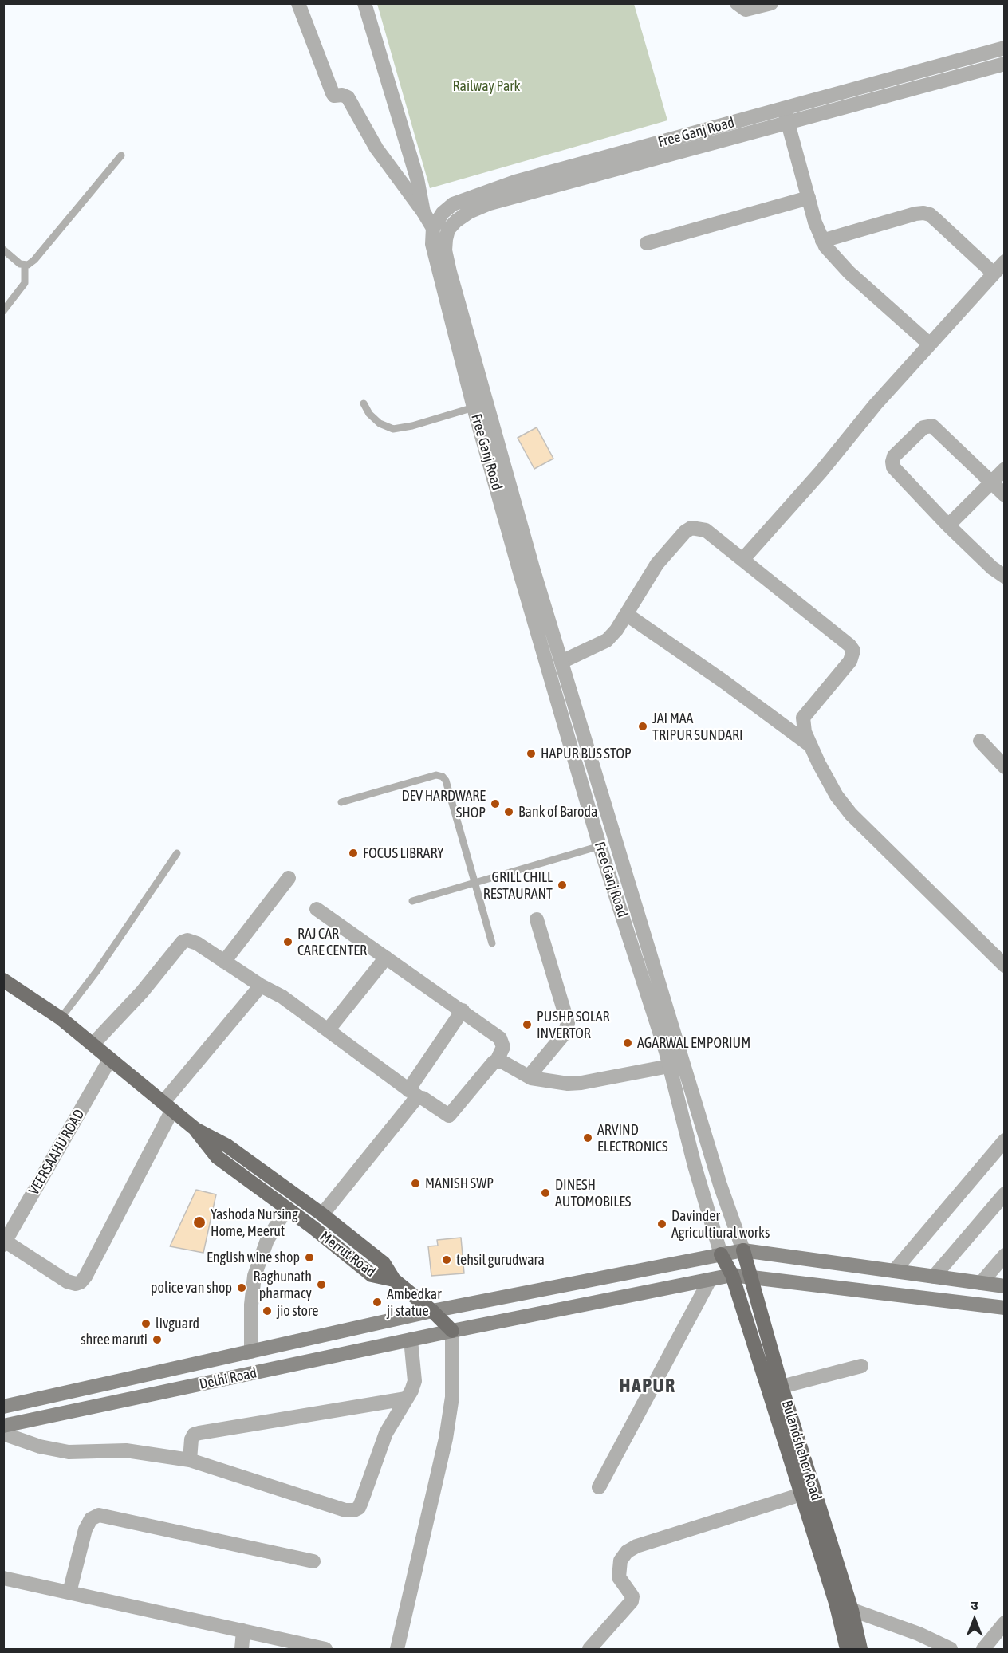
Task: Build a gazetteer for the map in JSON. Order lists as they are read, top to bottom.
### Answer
{
  "streets": {
    "main road": ["Merrut Road", "Delhi Road", "Bulandsheher Road"],
    "street": ["Free Ganj Road", "VEERSAAHU ROAD"]
  },
  "crossings": [
    ["Free Ganj Road", "Delhi Road"],
    ["VEERSAAHU ROAD", "Merrut Road"],
    ["Merrut Road", "Delhi Road"],
    ["Delhi Road", "Bulandsheher Road"]
  ],
  "districts": ["HAPUR"],
  "parks": ["Railway Park"],
  "places": [
    "JAI MAA TRIPUR SUNDARI",
    "HAPUR BUS STOP",
    "DEV HARDWARE SHOP",
    "Bank of Baroda",
    "FOCUS LIBRARY",
    "GRILL CHILL RESTAURANT",
    "RAJ CAR CARE CENTER",
    "PUSHP SOLAR INVERTOR",
    "AGARWAL EMPORIUM",
    "ARVIND ELECTRONICS",
    "MANISH SWP",
    "DINESH AUTOMOBILES",
    "Yashoda Nursing Home, Meerut",
    "Davinder Agricultiural works",
    "English wine shop",
    "tehsil gurudwara",
    "Raghunath pharmacy",
    "police van shop",
    "Ambedkar ji statue",
    "jio store",
    "livguard",
    "shree maruti"
  ],
  "north": "top"
}
